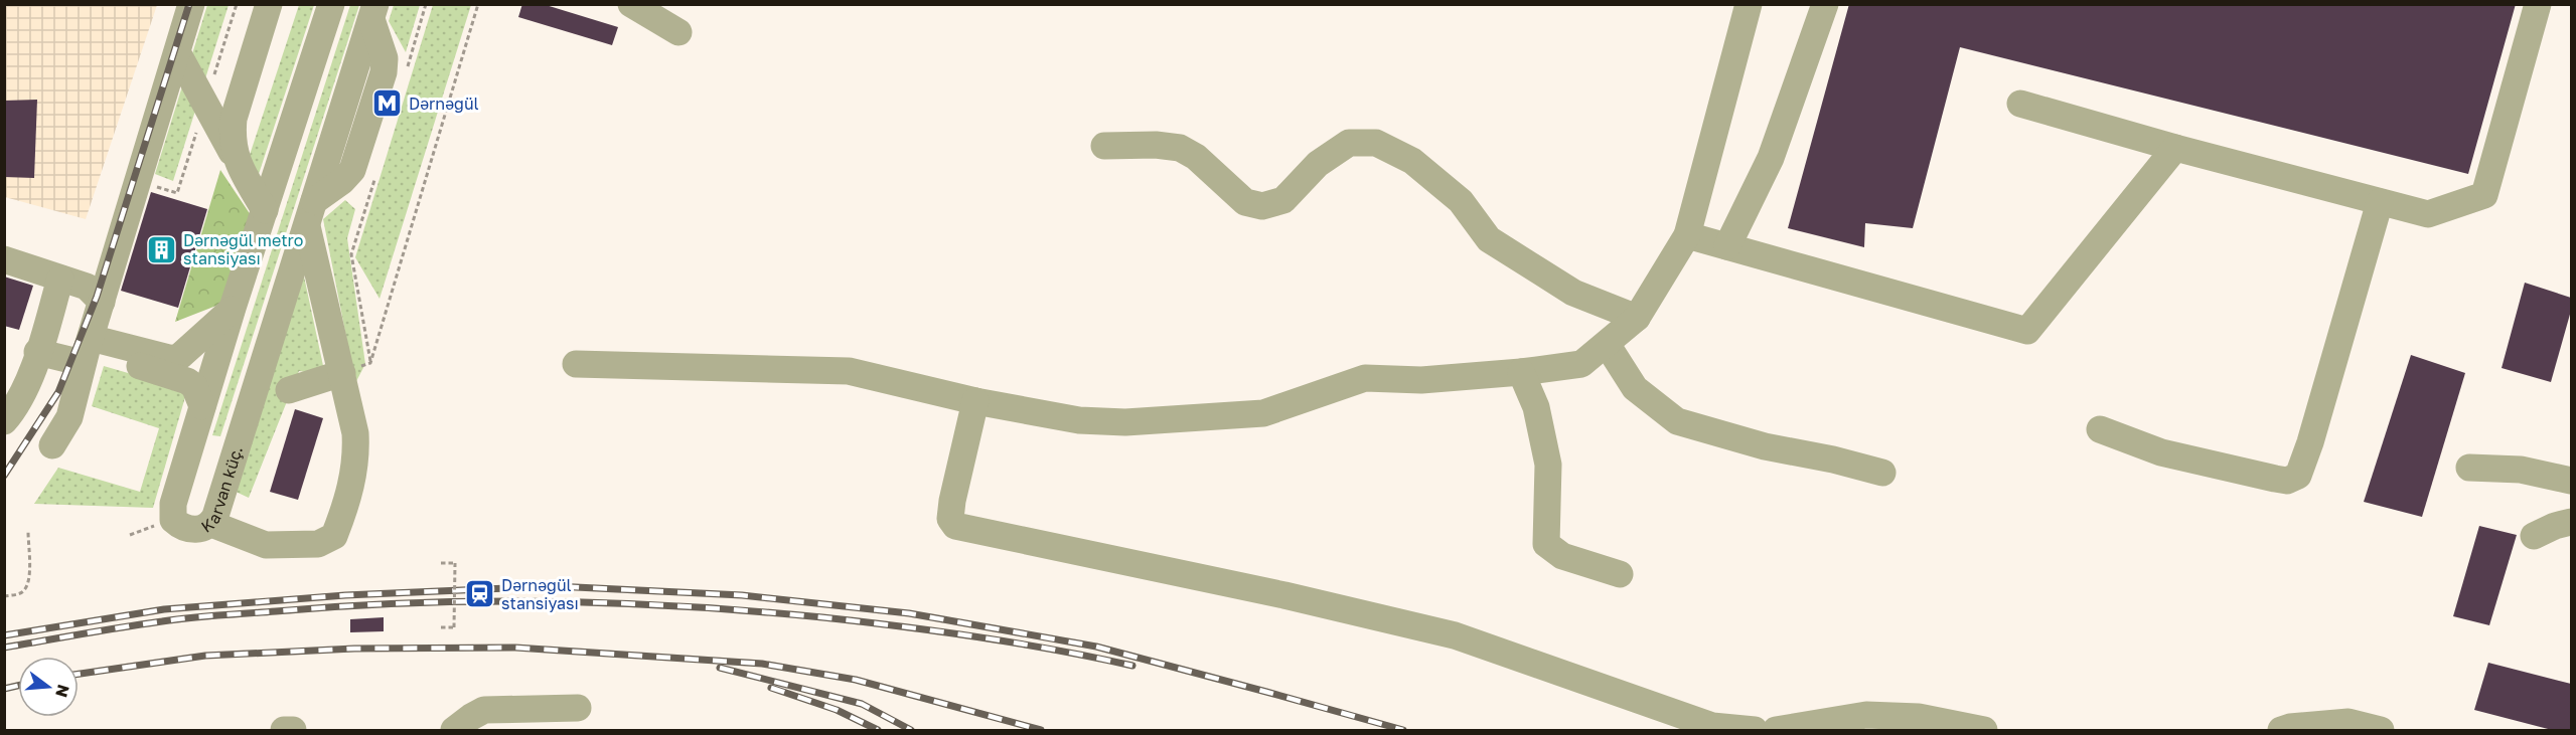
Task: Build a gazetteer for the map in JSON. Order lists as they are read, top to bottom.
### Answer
{
  "streets": {
    "street": ["Karvan küç."]
  },
  "places": {
    "metro station": ["Dərnəgül"],
    "building": ["Dərnəgül metro stansiyası"],
    "station": ["Dərnəgül stansiyası"]
  },
  "north": "right"
}
